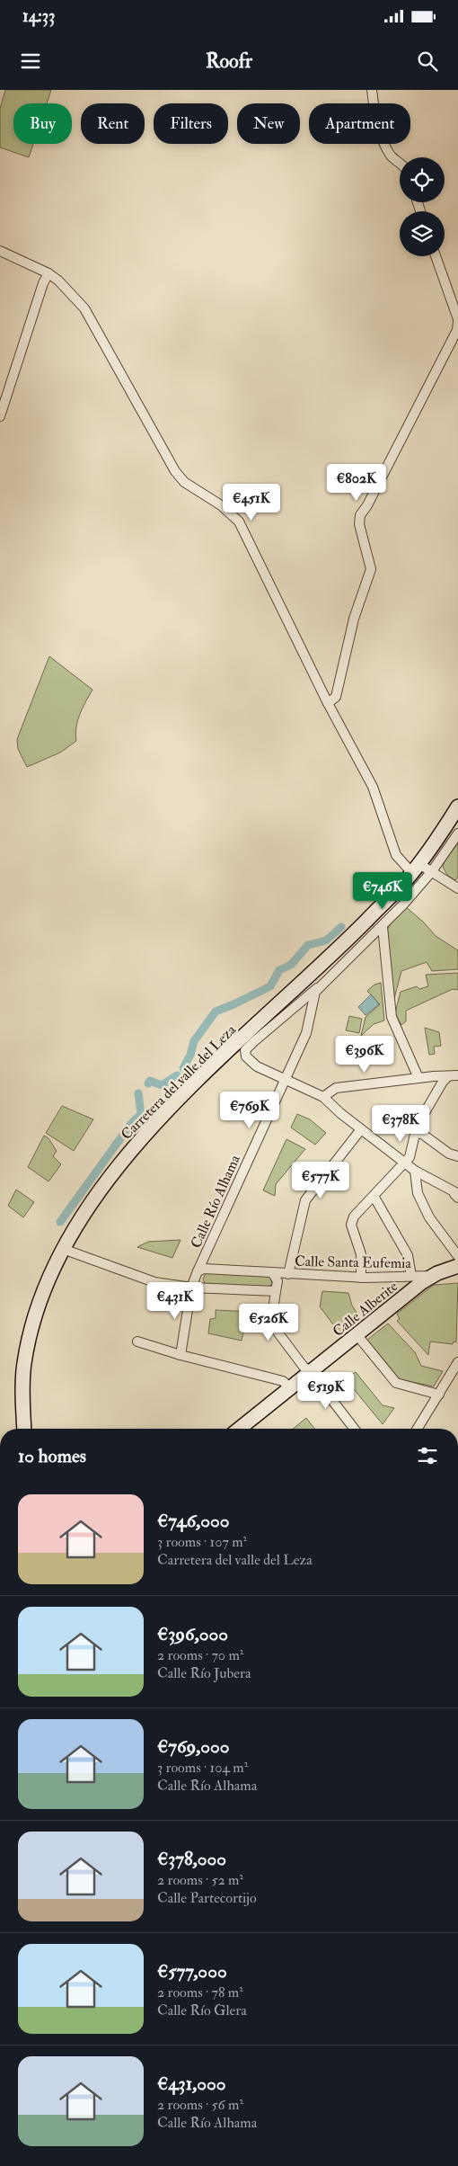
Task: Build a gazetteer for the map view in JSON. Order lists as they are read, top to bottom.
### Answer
{
  "streets": {
    "main road": ["Carretera del valle del Leza", "Calle Alberite"],
    "street": ["Calle Río Alhama", "Calle Santa Eufemia"]
  },
  "crossings": [
    ["Calle Río Alhama", "Calle Santa Eufemia"],
    ["Calle Santa Eufemia", "Calle Alberite"]
  ],
  "page": {
    "status": "14:33",
    "header": "Roofr",
    "chip": [
      "Buy",
      "Rent",
      "Filters",
      "New",
      "Apartment"
    ],
    "price": [
      "€802K",
      "€451K",
      "€746K",
      "€396K",
      "€769K",
      "€378K",
      "€577K",
      "€431K",
      "€526K",
      "€519K"
    ],
    "heading": "10 homes",
    "list": [
      {
        "name": "€746,000",
        "note": "3 rooms · 107 m² · Carretera del valle del Leza"
      },
      {
        "name": "€396,000",
        "note": "2 rooms · 70 m² · Calle Río Jubera"
      },
      {
        "name": "€769,000",
        "note": "3 rooms · 104 m² · Calle Río Alhama"
      },
      {
        "name": "€378,000",
        "note": "2 rooms · 52 m² · Calle Partecortijo"
      },
      {
        "name": "€577,000",
        "note": "2 rooms · 78 m² · Calle Río Glera"
      },
      {
        "name": "€431,000",
        "note": "2 rooms · 56 m² · Calle Río Alhama"
      }
    ]
  }
}
